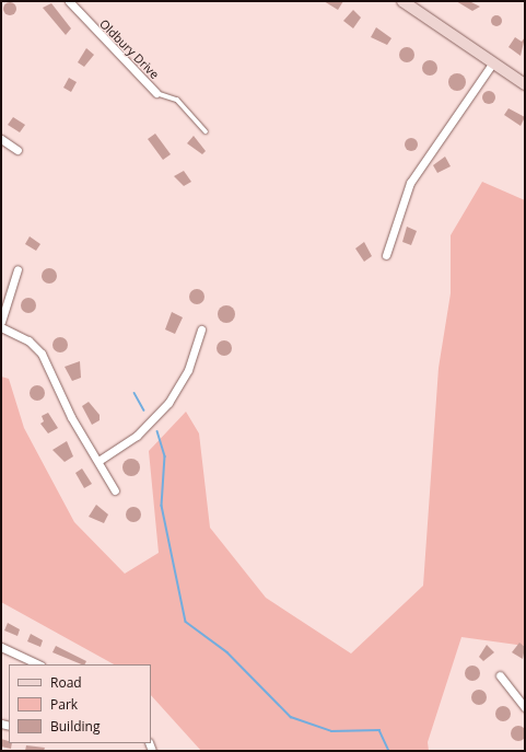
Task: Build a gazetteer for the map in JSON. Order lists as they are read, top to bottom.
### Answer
{
  "streets": {
    "street": ["Oldbury Drive"]
  },
  "legend": ["Road", "Park", "Building"]
}
